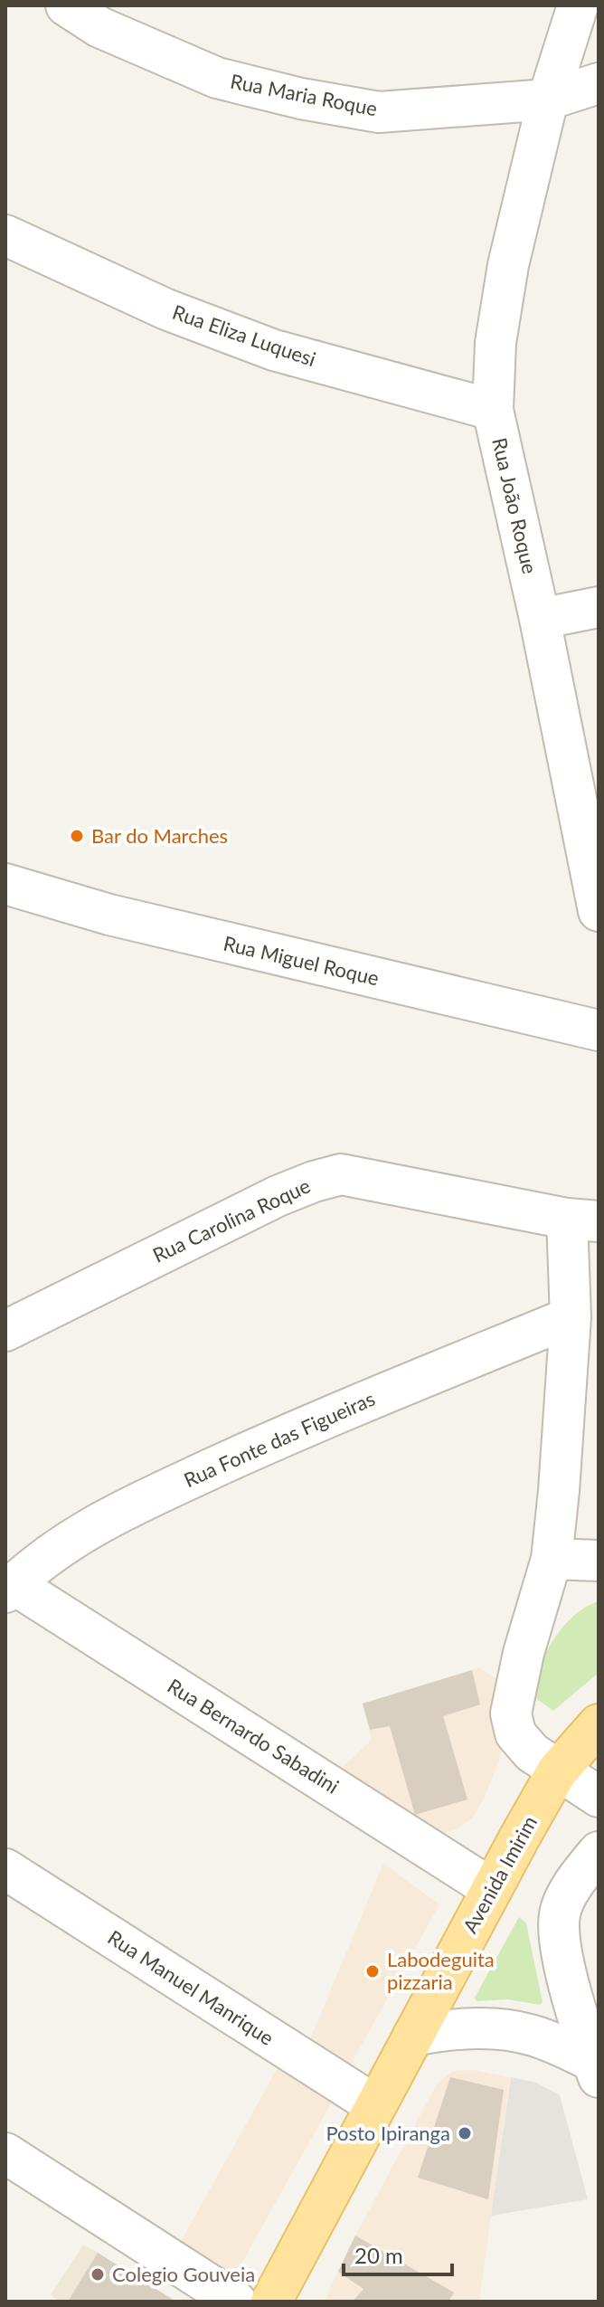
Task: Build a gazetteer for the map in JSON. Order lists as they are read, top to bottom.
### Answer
{
  "streets": {
    "main road": ["Avenida Imirim"],
    "street": [
      "Rua Maria Roque",
      "Rua Eliza Luquesi",
      "Rua João Roque",
      "Rua Miguel Roque",
      "Rua Carolina Roque",
      "Rua Fonte das Figueiras",
      "Rua Bernardo Sabadini",
      "Rua Manuel Manrique"
    ]
  },
  "crossings": [
    ["Rua Maria Roque", "Rua João Roque"],
    ["Rua Eliza Luquesi", "Rua João Roque"],
    ["Rua Fonte das Figueiras", "Rua Bernardo Sabadini"],
    ["Rua Bernardo Sabadini", "Avenida Imirim"],
    ["Avenida Imirim", "Rua Manuel Manrique"]
  ],
  "places": [
    "Bar do Marches",
    "Labodeguita pizzaria",
    "Posto Ipiranga",
    "Colegio Gouveia"
  ],
  "scale_bar": "20 m"
}
